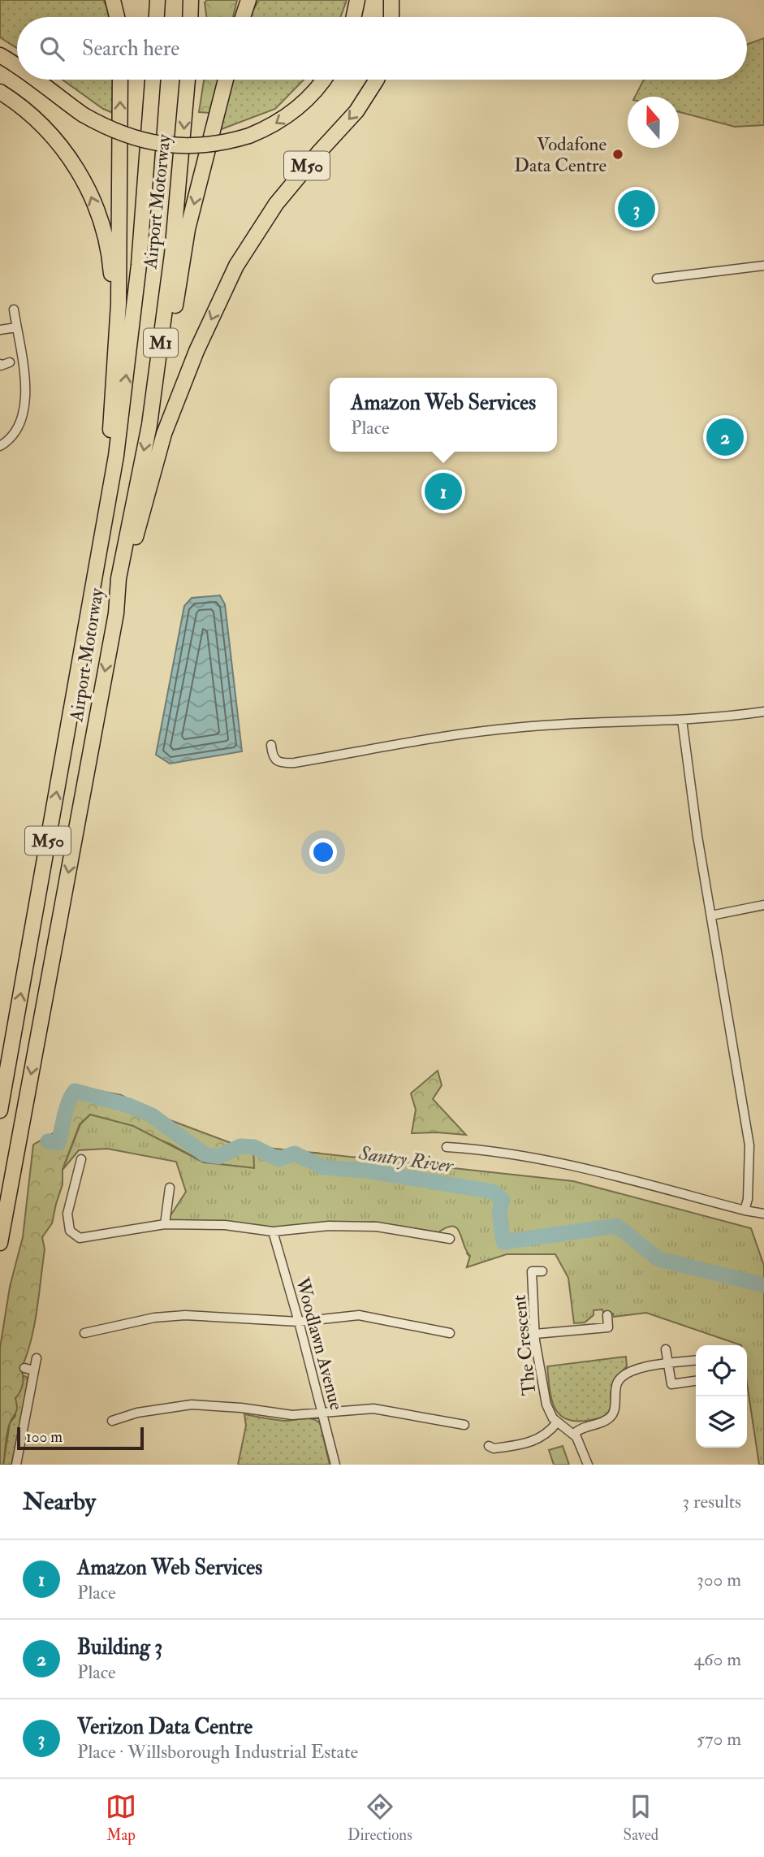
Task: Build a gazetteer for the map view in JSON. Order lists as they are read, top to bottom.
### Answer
{
  "streets": {
    "highway": ["M50", "Airport Motorway", "M1"],
    "street": ["Woodlawn Avenue", "The Crescent"]
  },
  "crossings": [
    ["M50", "Airport Motorway"]
  ],
  "water": ["Santry River"],
  "places": ["Vodafone Data Centre"],
  "scale_bar": "100 m",
  "north": "top",
  "page": {
    "search": "Search here",
    "pins": ["3", "2", "1"],
    "popup": ["Amazon Web Services", "Place"],
    "scale": "100 m",
    "heading": ["Nearby", "3 results"],
    "list": [
      {
        "mark": "1",
        "name": "Amazon Web Services",
        "note": "Place",
        "value": "300 m"
      },
      {
        "mark": "2",
        "name": "Building 3",
        "note": "Place",
        "value": "460 m"
      },
      {
        "mark": "3",
        "name": "Verizon Data Centre",
        "note": "Place · Willsborough Industrial Estate",
        "value": "570 m"
      }
    ],
    "nav": ["Map", "Directions", "Saved"]
  }
}
